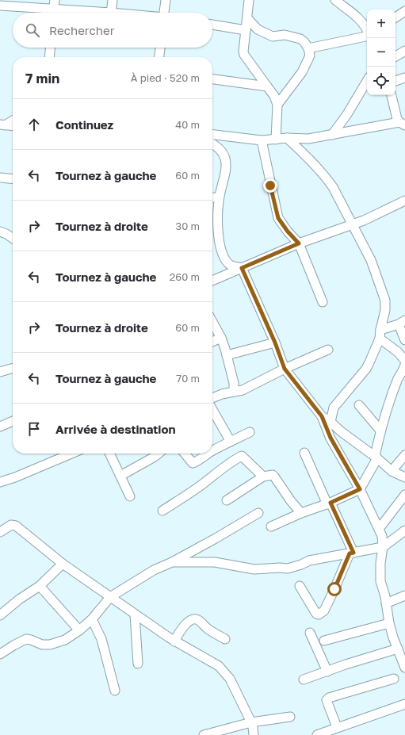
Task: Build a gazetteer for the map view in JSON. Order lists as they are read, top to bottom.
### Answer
{
  "page": {
    "map_buttons": ["+", "−"],
    "search": "Rechercher",
    "heading": ["7 min", "À pied · 520 m"],
    "list": [
      ["Continuez", "40 m"],
      ["Tournez à gauche", "60 m"],
      ["Tournez à droite", "30 m"],
      ["Tournez à gauche", "260 m"],
      ["Tournez à droite", "60 m"],
      ["Tournez à gauche", "70 m"],
      "Arrivée à destination"
    ]
  }
}
